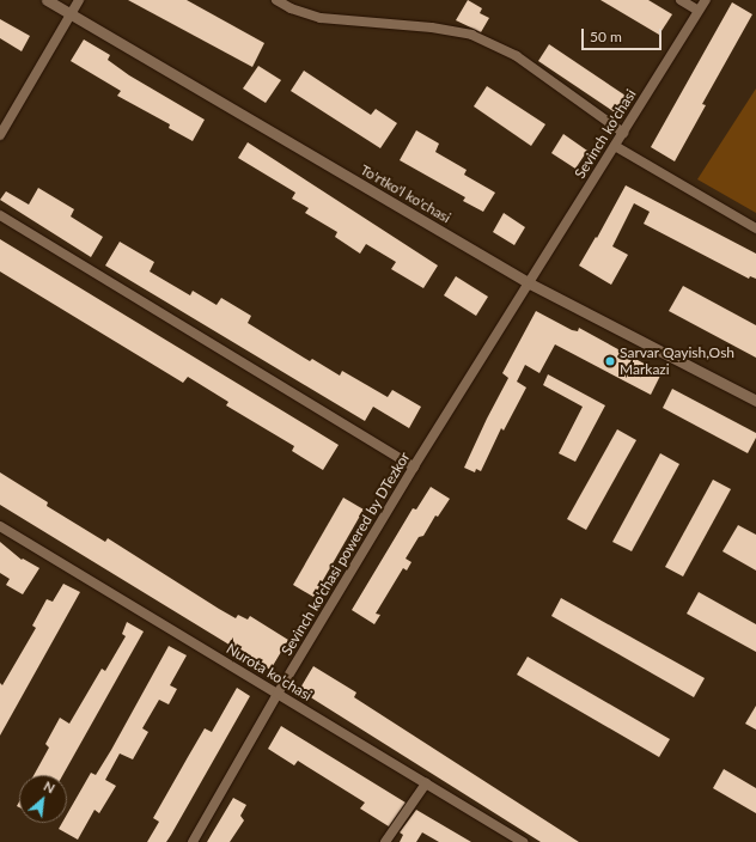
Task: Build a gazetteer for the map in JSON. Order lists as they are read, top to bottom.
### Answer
{
  "streets": {
    "street": [
      "Sevinch ko'chasi",
      "To'rtko'l ko'chasi",
      "Sevinch ko'chasi powered by DTezkor",
      "Nurota ko'chasi"
    ]
  },
  "crossings": [
    ["Sevinch ko'chasi", "To'rtko'l ko'chasi"],
    ["Sevinch ko'chasi", "Sevinch ko'chasi powered by DTezkor"],
    ["To'rtko'l ko'chasi", "Sevinch ko'chasi powered by DTezkor"],
    ["Sevinch ko'chasi powered by DTezkor", "Nurota ko'chasi"]
  ],
  "places": ["Sarvar Qayish,Osh Markazi"],
  "scale_bar": "50 m",
  "north": "top right"
}
